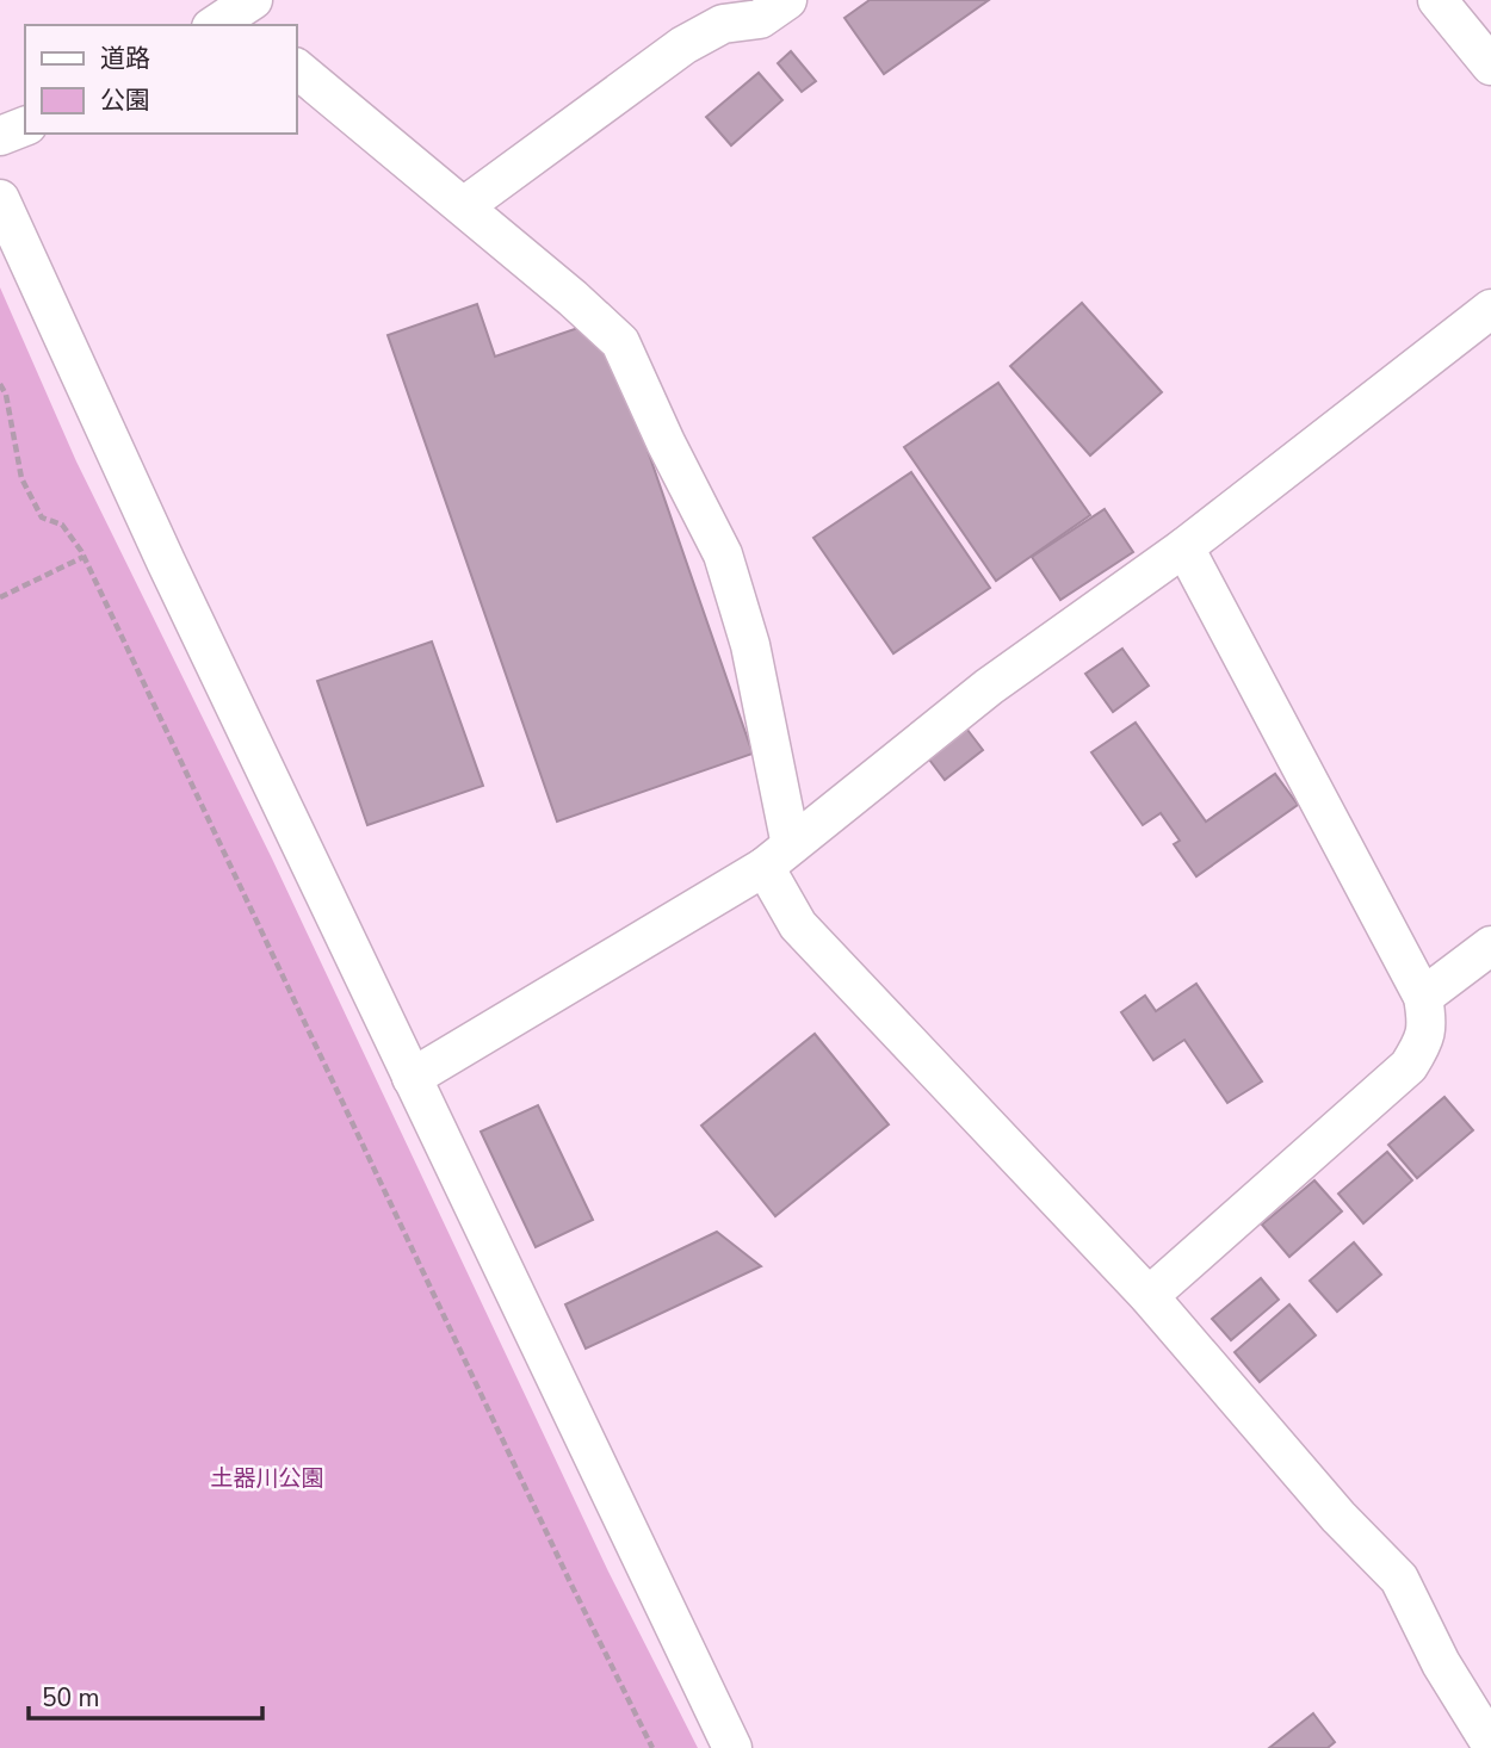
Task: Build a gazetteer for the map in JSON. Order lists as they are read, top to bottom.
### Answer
{
  "parks": ["土器川公園"],
  "legend": ["道路", "公園"],
  "scale_bar": "50 m"
}
